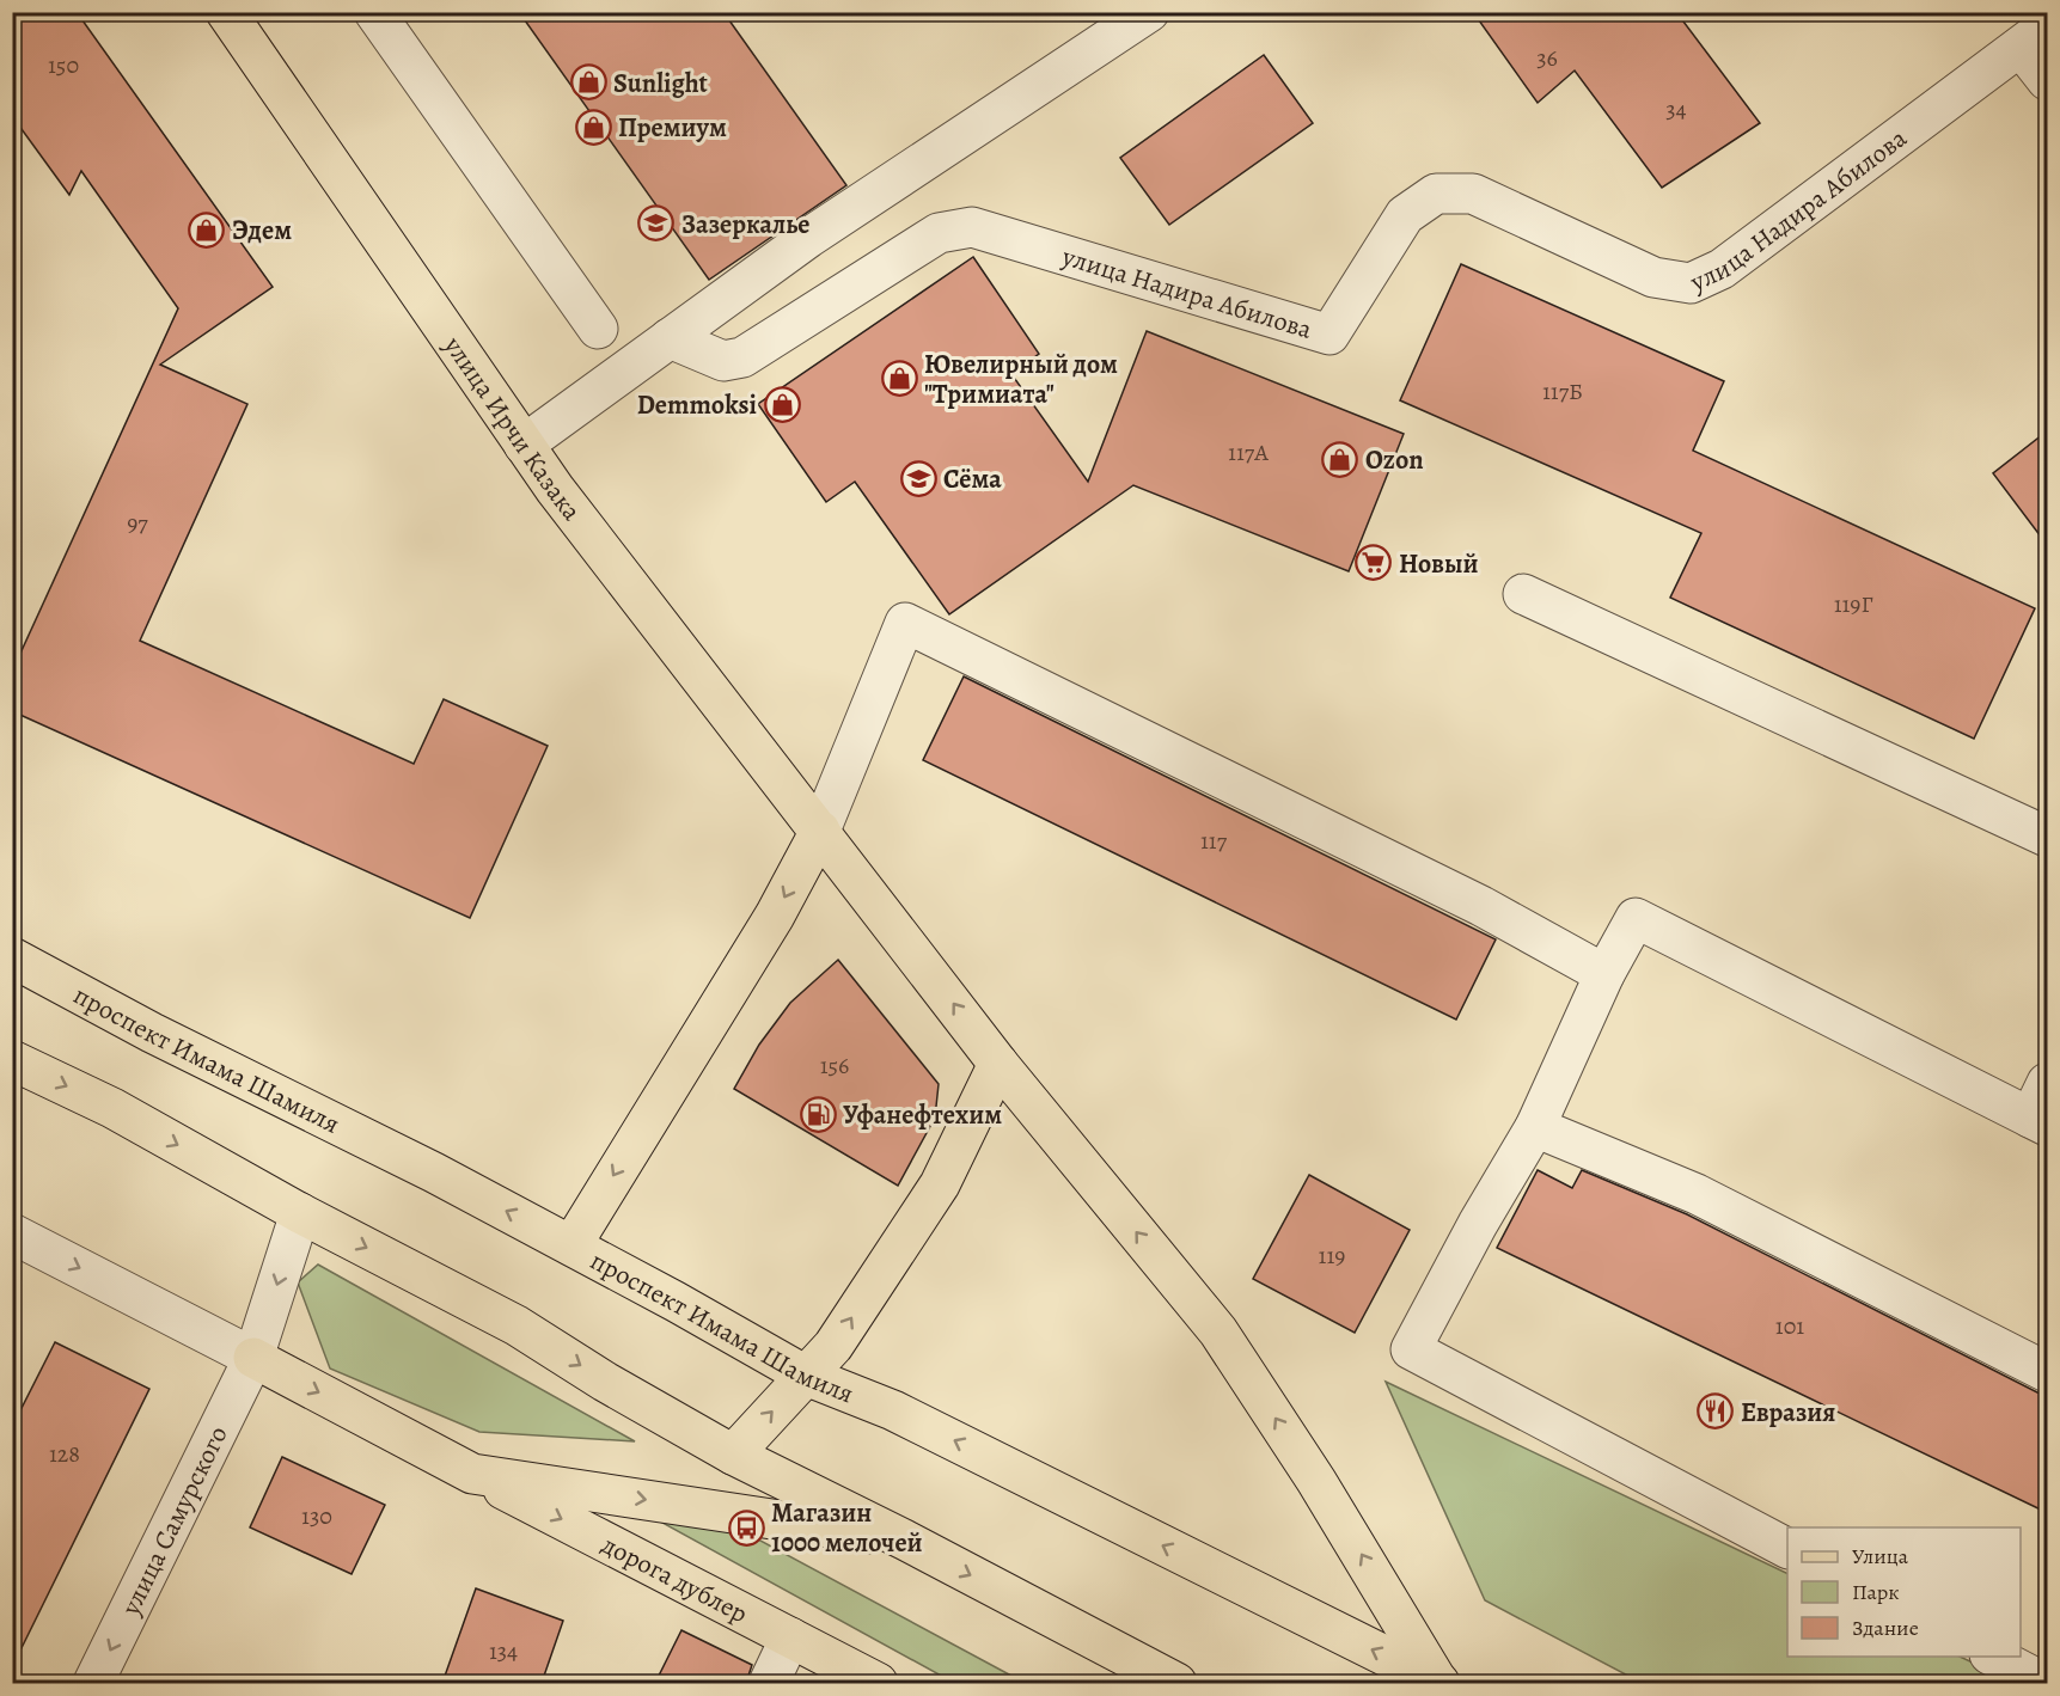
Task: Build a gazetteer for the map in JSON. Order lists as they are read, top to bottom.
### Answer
{
  "streets": {
    "main road": ["улица Ирчи Казака", "проспект Имама Шамиля", "дорога дублер"],
    "street": ["улица Надира Абилова", "улица Самурского"]
  },
  "crossings": [
    ["улица Ирчи Казака", "проспект Имама Шамиля"],
    ["улица Самурского", "дорога дублер"]
  ],
  "one_way": ["улица Ирчи Казака", "улица Самурского"],
  "places": {
    "shop": [
      "Sunlight",
      "Премиум",
      "Эдем",
      "Ювелирный дом \"Тримиата\"",
      "Demmoksi",
      "Ozon"
    ],
    "school or university": ["Зазеркалье", "Сёма"],
    "supermarket": ["Новый"],
    "fuel station": ["Уфанефтехим"],
    "restaurant": ["Евразия"],
    "bus stop": ["Магазин 1000 мелочей"]
  },
  "house_numbers": [
    "36",
    "150",
    "34",
    "117Б",
    "117А",
    "97",
    "119Г",
    "117",
    "156",
    "119",
    "101",
    "128",
    "130",
    "134"
  ],
  "legend": ["Улица", "Парк", "Здание"]
}
